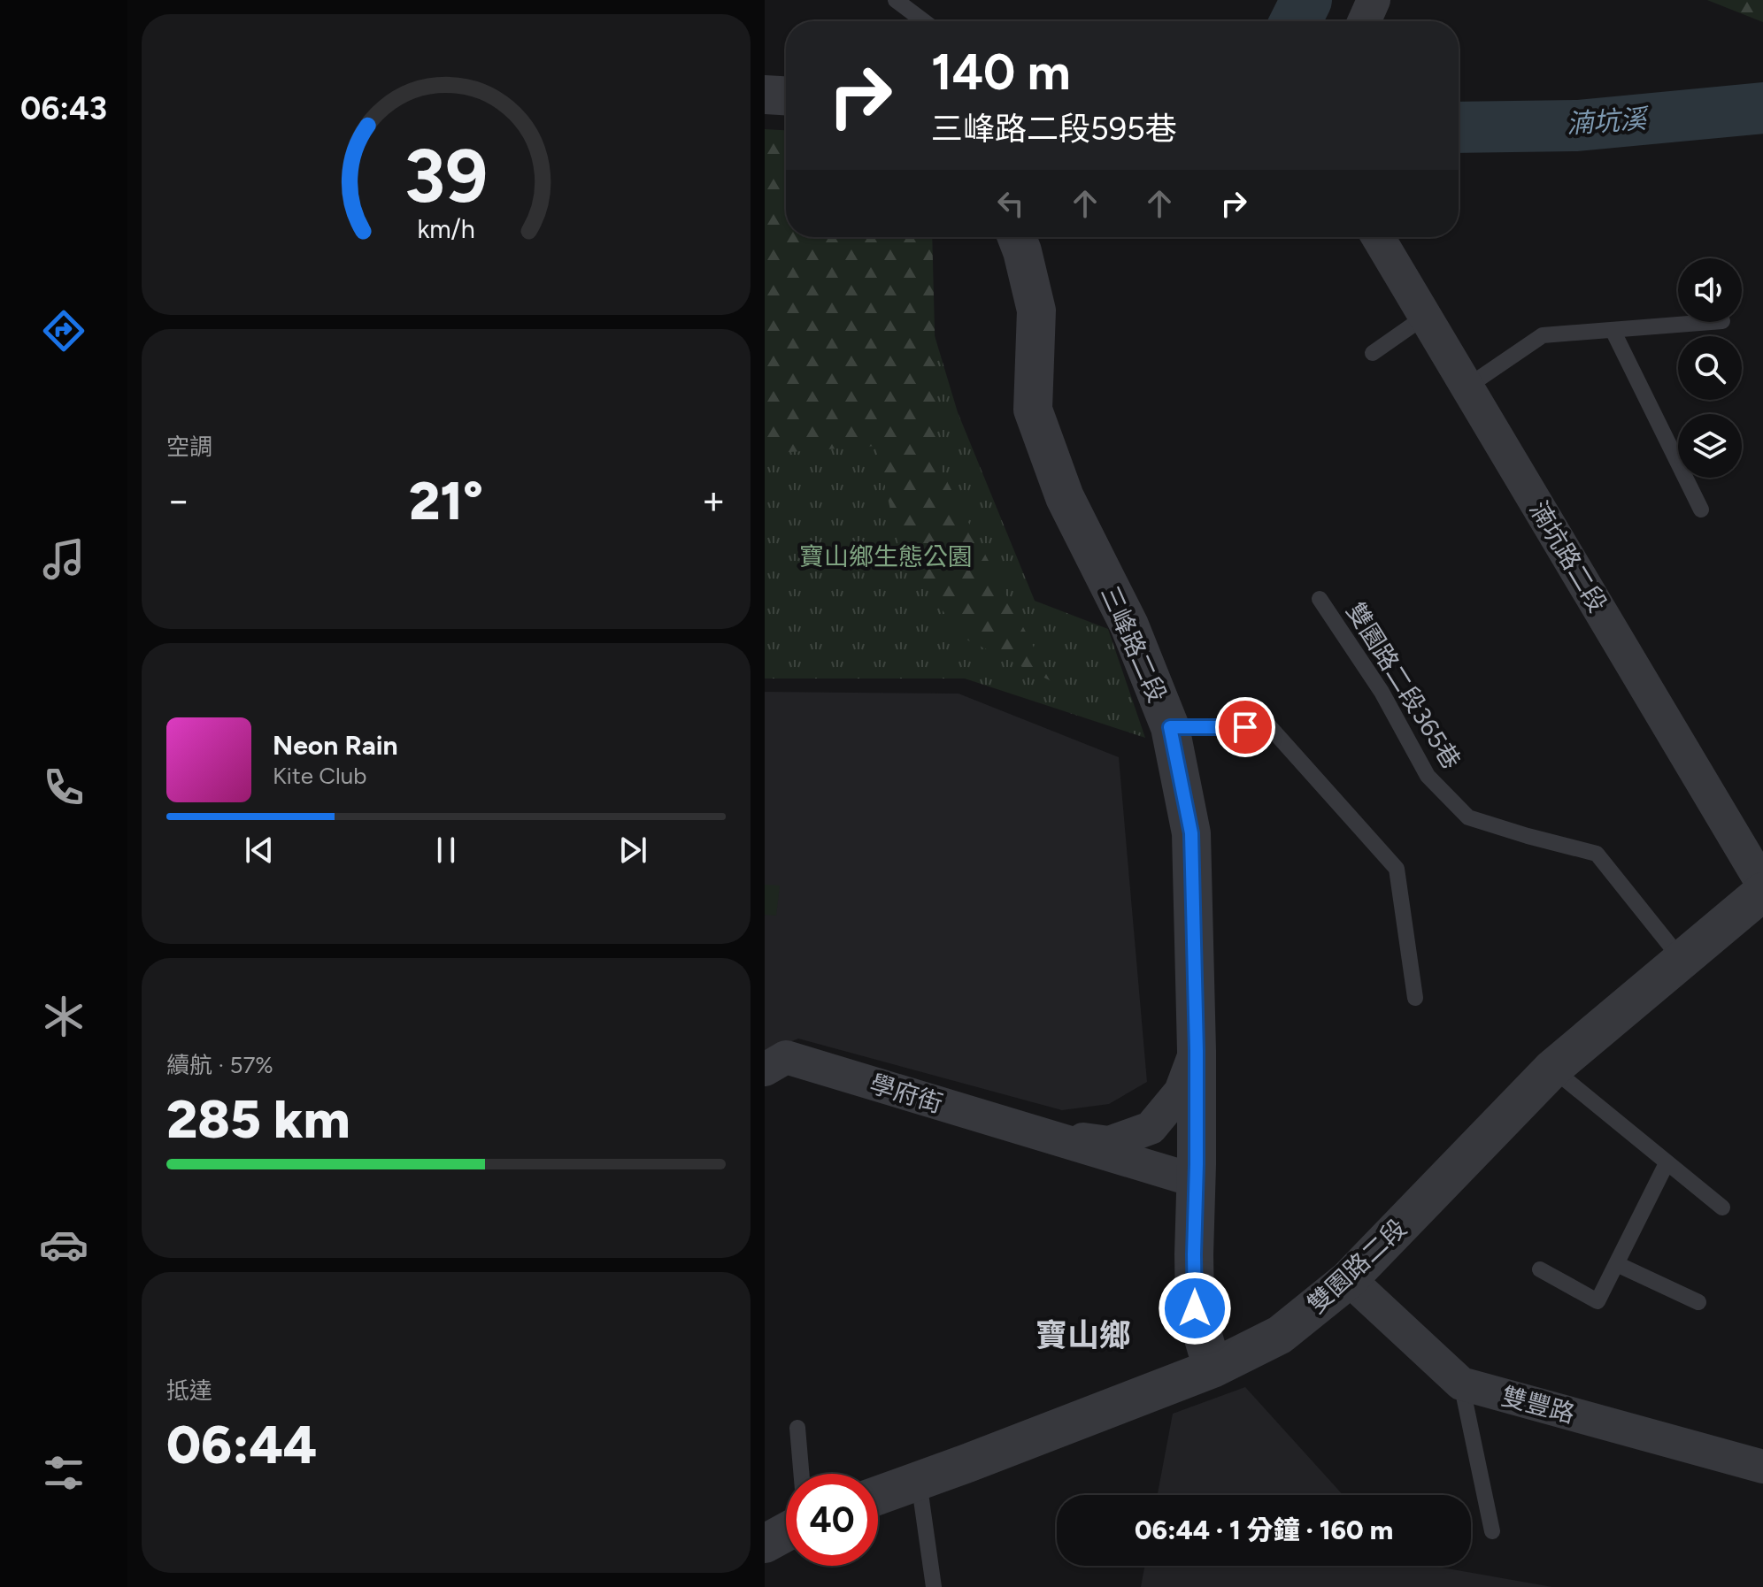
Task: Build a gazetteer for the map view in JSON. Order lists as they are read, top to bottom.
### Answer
{
  "streets": {
    "street": [
      "湳坑路二段",
      "三峰路二段",
      "學府街",
      "雙園路二段",
      "雙豐路"
    ],
    "lane": ["雙園路二段365巷"]
  },
  "crossings": [
    ["三峰路二段", "學府街"],
    ["三峰路二段", "雙園路二段"],
    ["雙園路二段365巷", "雙園路二段"],
    ["雙園路二段", "雙豐路"]
  ],
  "districts": ["寶山鄉"],
  "water": ["湳坑溪"],
  "parks": ["寶山鄉生態公園"],
  "page": {
    "tabs": "06:43",
    "turn": ["140 m", "三峰路二段595巷"],
    "tile": [
      "空調",
      ["續航 · 57%", "285 km"],
      ["抵達", "06:44"]
    ],
    "heat": ["−", "21°", "+"],
    "song": ["Neon Rain", "Kite Club"],
    "limit": "40",
    "trip": "06:44 · 1 分鐘 · 160 m",
    "gauge": ["39", "km/h"]
  }
}
